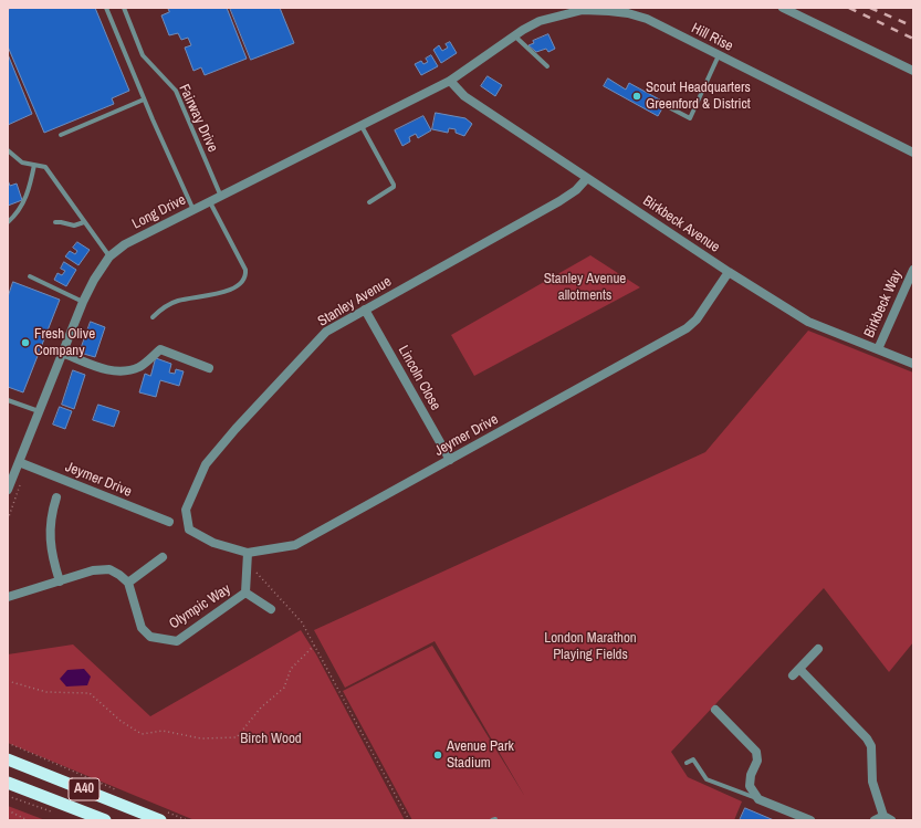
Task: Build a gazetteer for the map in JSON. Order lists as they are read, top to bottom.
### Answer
{
  "streets": {
    "highway": ["A40"],
    "street": [
      "Hill Rise",
      "Long Drive",
      "Birkbeck Avenue",
      "Stanley Avenue",
      "Birkbeck Way",
      "Lincoln Close",
      "Jeymer Drive",
      "Olympic Way"
    ],
    "lane": ["Fairway Drive"]
  },
  "crossings": [
    ["Hill Rise", "Long Drive"],
    ["Hill Rise", "Birkbeck Avenue"],
    ["Fairway Drive", "Long Drive"],
    ["Long Drive", "Birkbeck Avenue"],
    ["Long Drive", "Jeymer Drive"],
    ["Birkbeck Avenue", "Stanley Avenue"],
    ["Birkbeck Avenue", "Birkbeck Way"],
    ["Birkbeck Avenue", "Jeymer Drive"],
    ["Stanley Avenue", "Lincoln Close"],
    ["Stanley Avenue", "Jeymer Drive"],
    ["Lincoln Close", "Jeymer Drive"],
    ["Jeymer Drive", "Olympic Way"]
  ],
  "parks": ["Stanley Avenue allotments", "London Marathon Playing Fields", "Birch Wood"],
  "places": ["Scout Headquarters Greenford & District", "Fresh Olive Company", "Avenue Park Stadium"]
}
